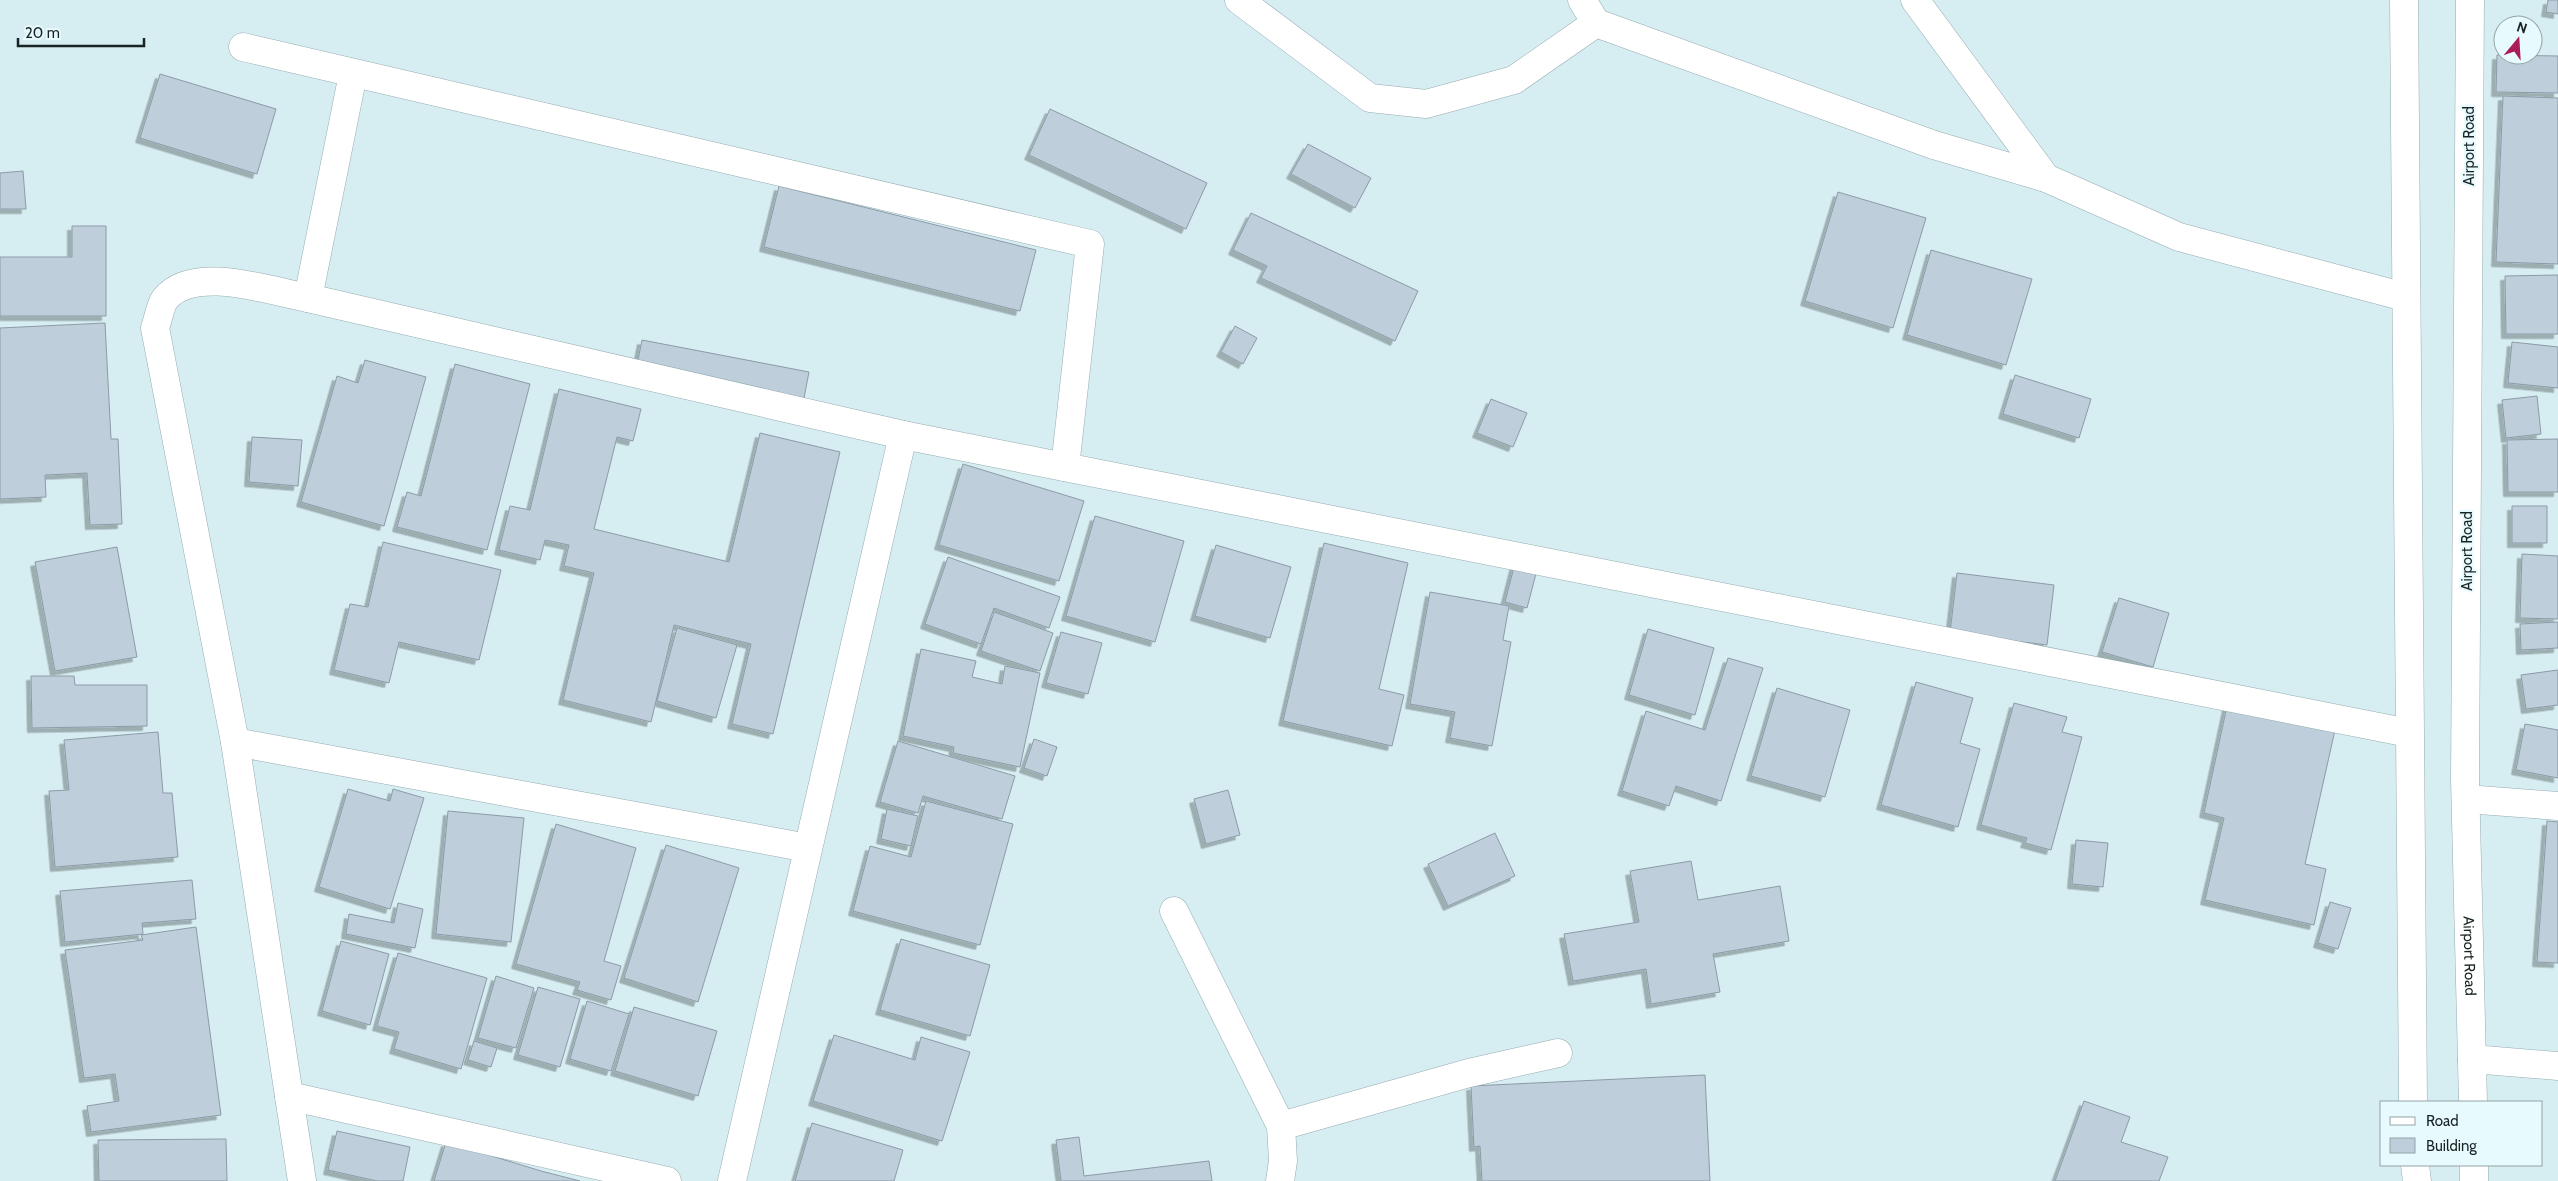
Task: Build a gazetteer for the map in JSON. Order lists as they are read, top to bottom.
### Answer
{
  "streets": {
    "street": ["Airport Road"]
  },
  "legend": ["Road", "Building"],
  "scale_bar": "20 m",
  "north": "top"
}
